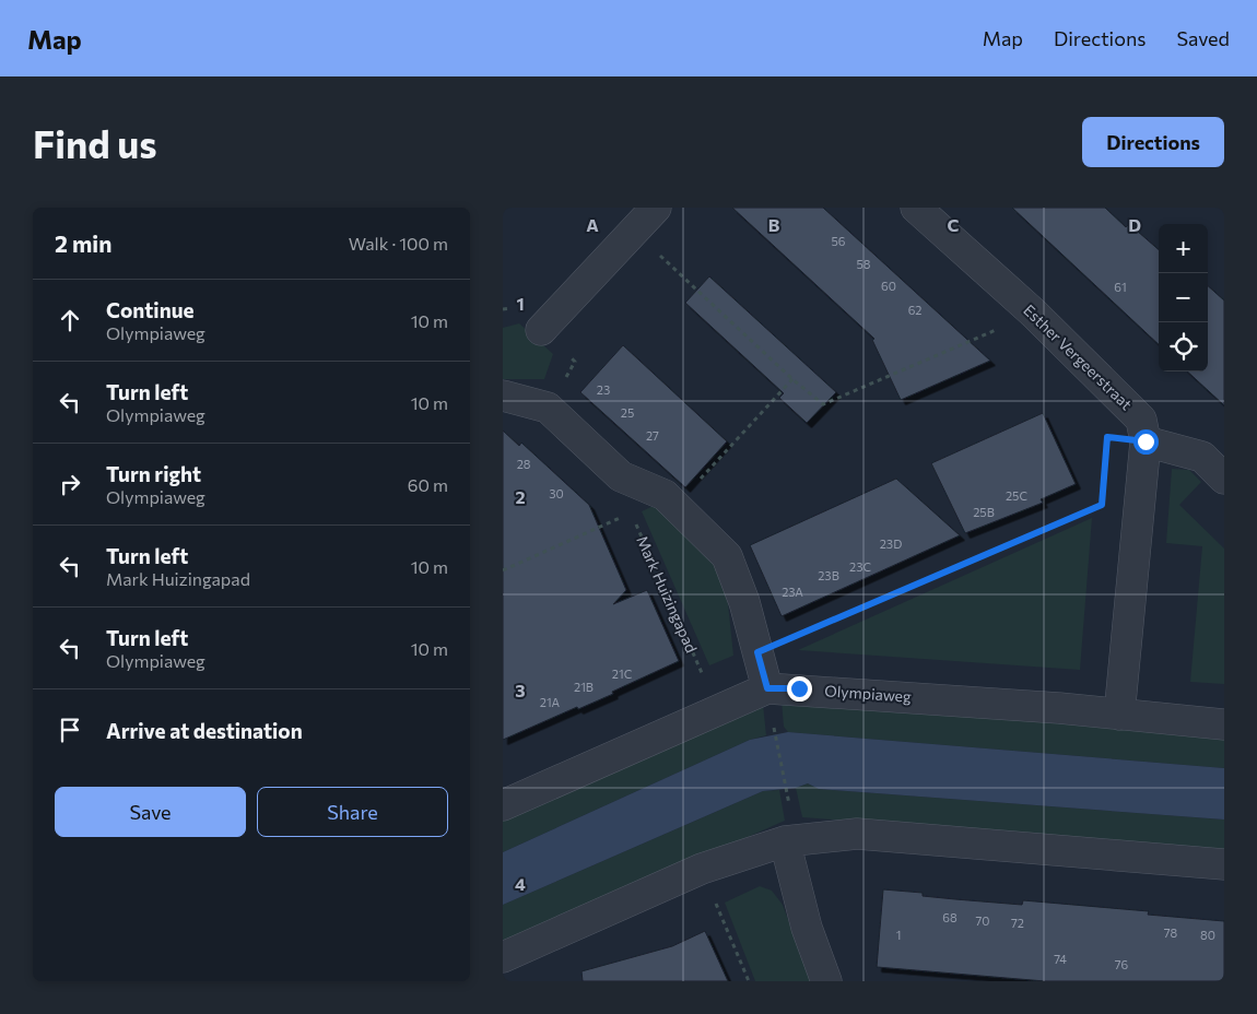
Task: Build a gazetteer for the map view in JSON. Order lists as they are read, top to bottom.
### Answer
{
  "streets": {
    "street": ["Esther Vergeerstraat", "Olympiaweg"],
    "path": ["Mark Huizingapad"]
  },
  "crossings": [
    ["Esther Vergeerstraat", "Olympiaweg"],
    ["Mark Huizingapad", "Olympiaweg"]
  ],
  "house_numbers": [
    "56",
    "58",
    "60",
    "61",
    "62",
    "23",
    "25",
    "27",
    "28",
    "30",
    "25C",
    "25B",
    "23D",
    "23C",
    "23B",
    "23A",
    "21C",
    "21B",
    "21A",
    "68",
    "70",
    "72",
    "78",
    "1",
    "80",
    "74",
    "76"
  ],
  "page": {
    "header": "Map",
    "nav": ["Map", "Directions", "Saved"],
    "buttons": [
      "Directions",
      ["Save", "Share"]
    ],
    "title": "Find us",
    "heading": ["2 min", "Walk · 100 m"],
    "map_buttons": ["+", "−"],
    "list": [
      ["Continue", "Olympiaweg", "10 m"],
      ["Turn left", "Olympiaweg", "10 m"],
      ["Turn right", "Olympiaweg", "60 m"],
      ["Turn left", "Mark Huizingapad", "10 m"],
      ["Turn left", "Olympiaweg", "10 m"],
      "Arrive at destination"
    ]
  },
  "grid": {
    "columns": [
      "A",
      "B",
      "C",
      "D"
    ],
    "rows": [
      "1",
      "2",
      "3",
      "4"
    ]
  }
}
